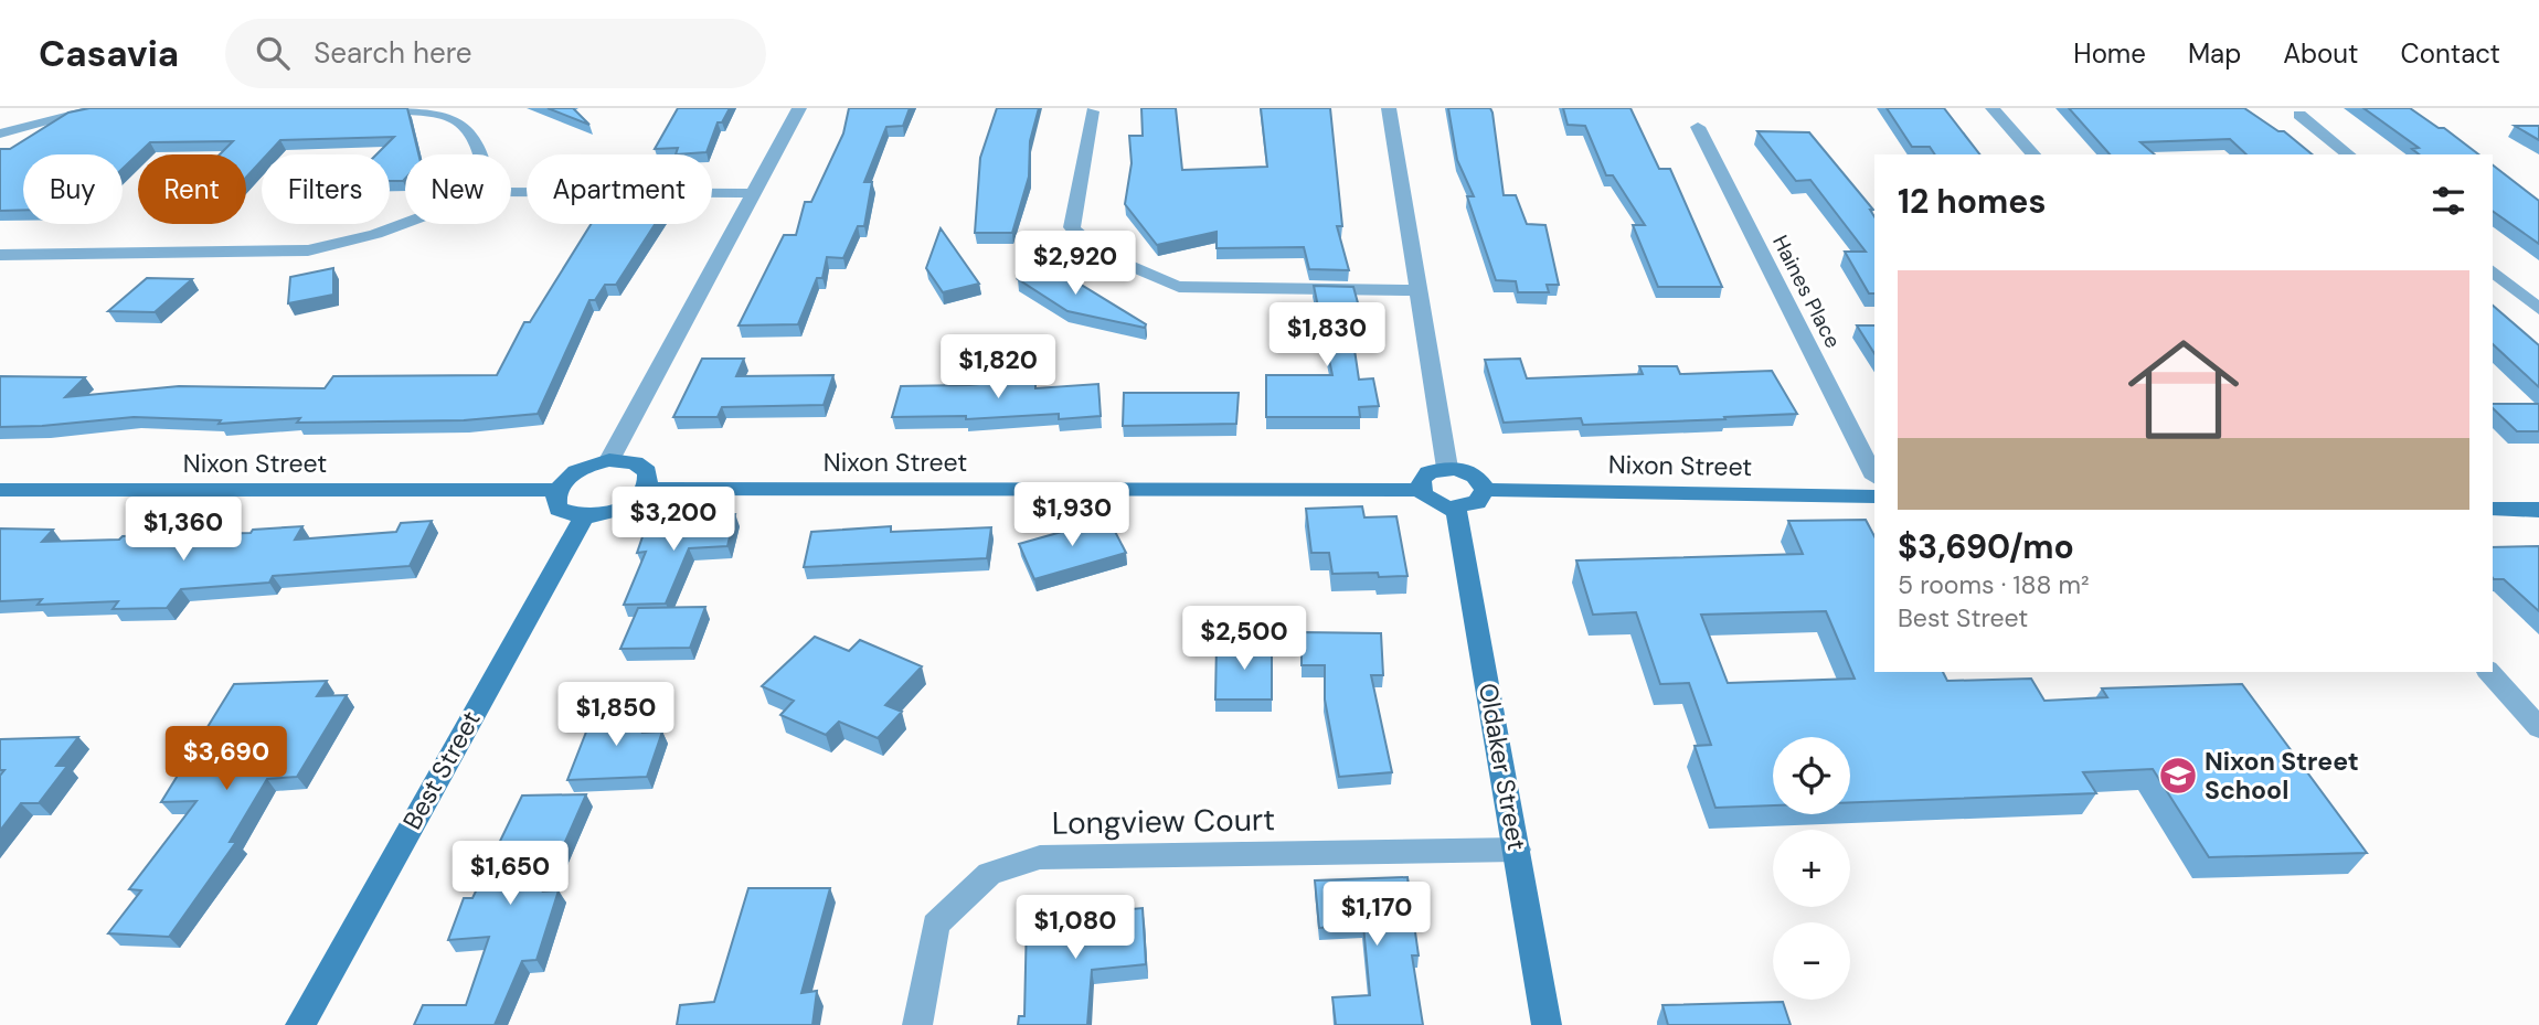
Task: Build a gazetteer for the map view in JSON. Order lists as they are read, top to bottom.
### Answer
{
  "streets": {
    "street": [
      "Haines Place",
      "Nixon Street",
      "Oldaker Street",
      "Best Street",
      "Longview Court"
    ]
  },
  "crossings": [
    ["Nixon Street", "Oldaker Street"],
    ["Oldaker Street", "Longview Court"]
  ],
  "places": {
    "school or university": ["Nixon Street School"]
  },
  "page": {
    "header": "Casavia",
    "search": "Search here",
    "nav": [
      "Home",
      "Map",
      "About",
      "Contact"
    ],
    "chip": [
      "Buy",
      "Rent",
      "Filters",
      "New",
      "Apartment"
    ],
    "heading": "12 homes",
    "price": [
      "$2,920",
      "$1,830",
      "$1,820",
      "$1,930",
      "$3,200",
      "$1,360",
      "$2,500",
      "$1,850",
      "$3,690",
      "$1,650",
      "$1,170",
      "$1,080"
    ],
    "list": [
      {
        "name": "$3,690/mo",
        "note": "5 rooms · 188 m² · Best Street"
      }
    ],
    "map_buttons": ["+", "−"]
  }
}
